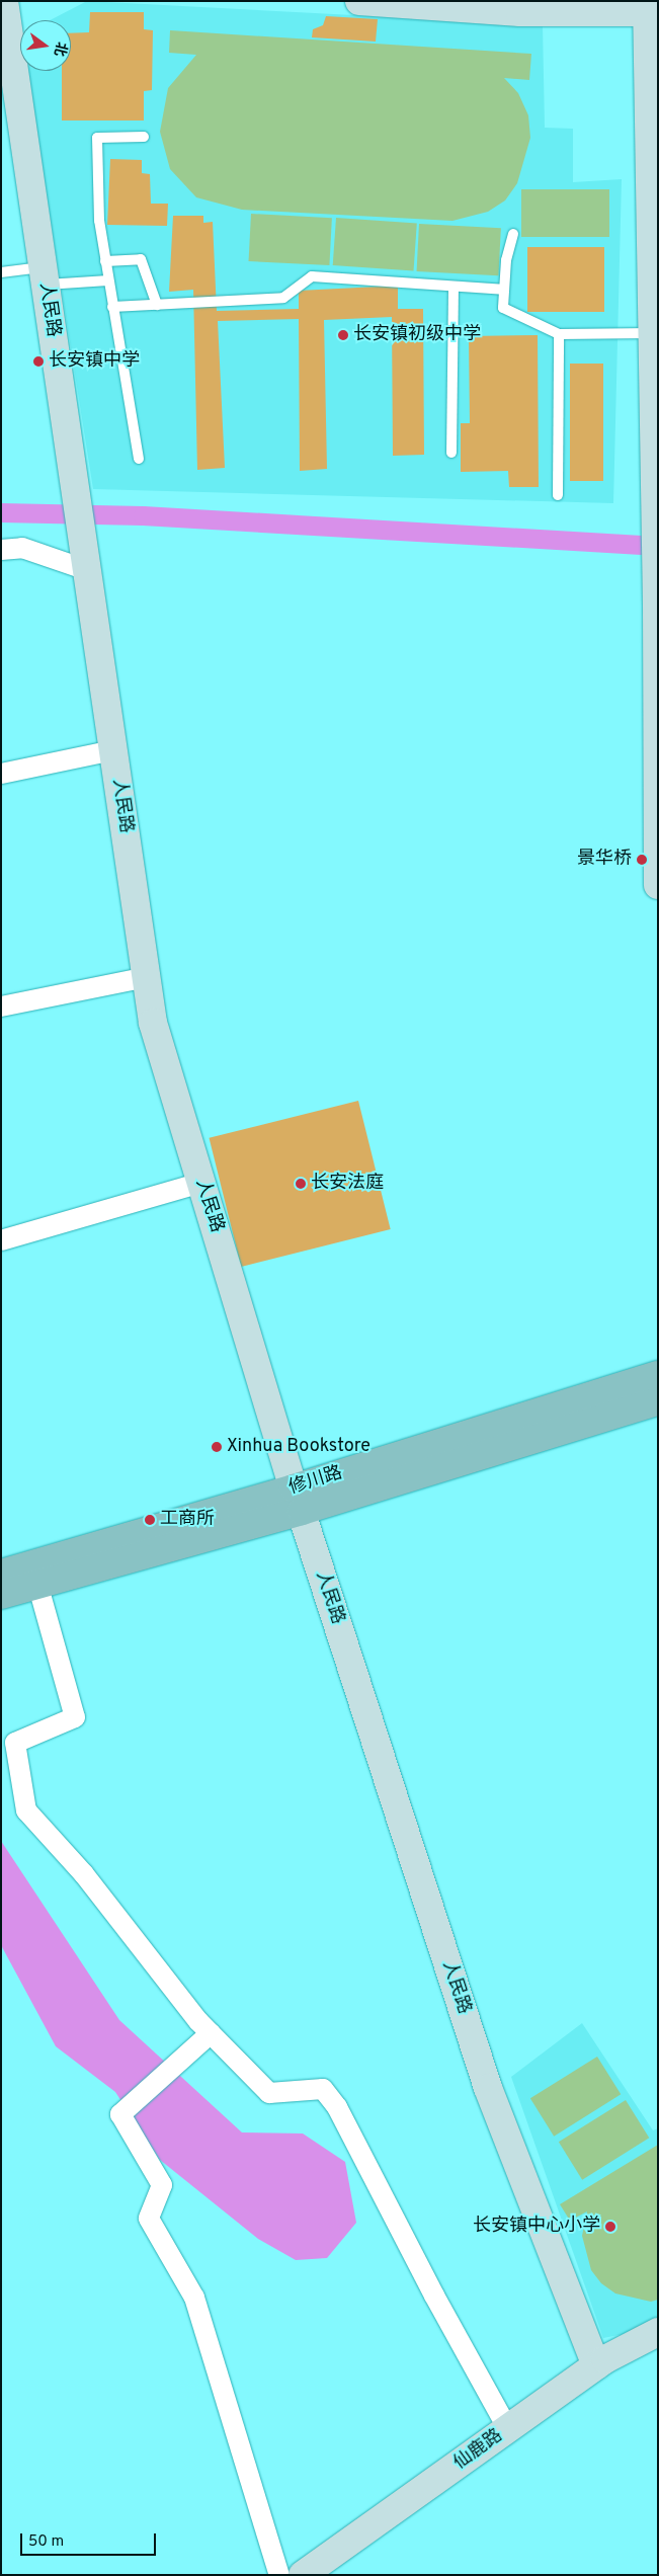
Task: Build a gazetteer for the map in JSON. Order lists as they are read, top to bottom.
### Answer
{
  "streets": {
    "main road": ["修川路"],
    "street": ["人民路", "仙鹿路"]
  },
  "crossings": [
    ["人民路", "修川路"],
    ["人民路", "仙鹿路"]
  ],
  "places": [
    "长安镇初级中学",
    "长安镇中学",
    "景华桥",
    "长安法庭",
    "Xinhua Bookstore",
    "工商所",
    "长安镇中心小学"
  ],
  "scale_bar": "50 m",
  "north": "right"
}
